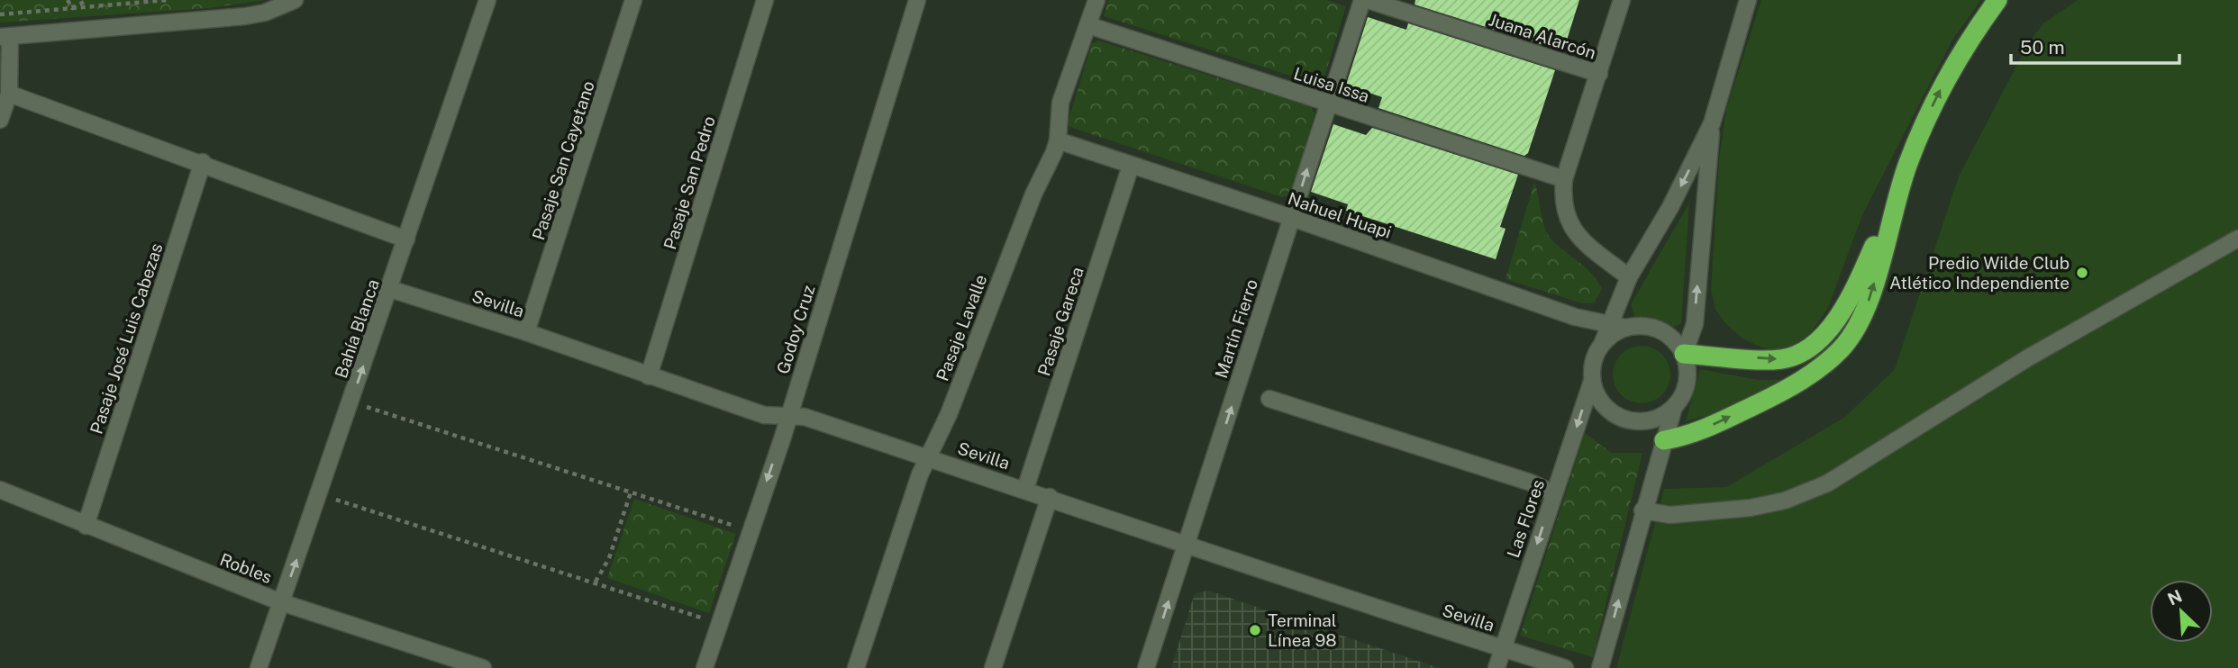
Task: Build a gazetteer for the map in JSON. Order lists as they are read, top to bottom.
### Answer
{
  "streets": {
    "street": [
      "Juana Alarcón",
      "Luisa Issa",
      "Pasaje San Cayetano",
      "Pasaje San Pedro",
      "Nahuel Huapi",
      "Sevilla",
      "Pasaje Gareca",
      "Pasaje Lavalle",
      "Bahía Blanca",
      "Martín Fierro",
      "Godoy Cruz",
      "Pasaje José Luis Cabezas",
      "Las Flores",
      "Robles"
    ]
  },
  "crossings": [
    ["Luisa Issa", "Pasaje Lavalle"],
    ["Luisa Issa", "Martín Fierro"],
    ["Pasaje San Cayetano", "Sevilla"],
    ["Pasaje San Pedro", "Sevilla"],
    ["Nahuel Huapi", "Pasaje Gareca"],
    ["Nahuel Huapi", "Pasaje Lavalle"],
    ["Nahuel Huapi", "Martín Fierro"],
    ["Nahuel Huapi", "Las Flores"],
    ["Sevilla", "Pasaje Gareca"],
    ["Sevilla", "Pasaje Lavalle"],
    ["Sevilla", "Bahía Blanca"],
    ["Sevilla", "Martín Fierro"],
    ["Sevilla", "Godoy Cruz"],
    ["Sevilla", "Las Flores"],
    ["Bahía Blanca", "Robles"],
    ["Pasaje José Luis Cabezas", "Robles"]
  ],
  "one_way": ["Martín Fierro"],
  "places": ["Predio Wilde Club Atlético Independiente", "Terminal Línea 98"],
  "scale_bar": "50 m",
  "north": "top left"
}
